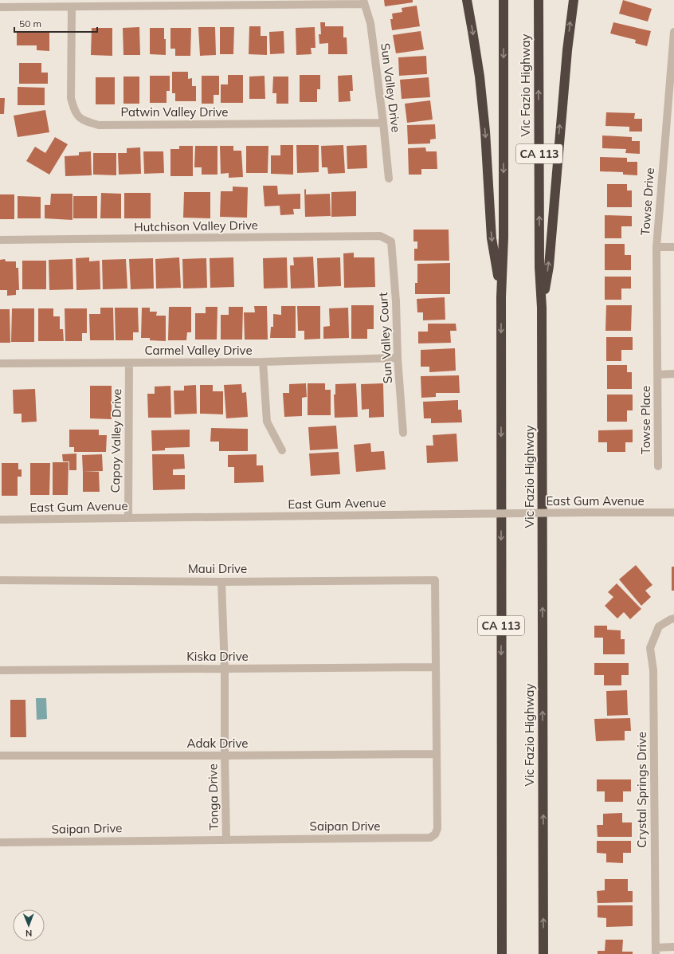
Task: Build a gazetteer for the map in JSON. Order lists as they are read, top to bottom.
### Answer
{
  "streets": {
    "highway": ["Vic Fazio Highway", "CA 113"],
    "street": [
      "Sun Valley Drive",
      "Patwin Valley Drive",
      "Towse Drive",
      "Hutchison Valley Drive",
      "Sun Valley Court",
      "Carmel Valley Drive",
      "Towse Place",
      "Capay Valley Drive",
      "East Gum Avenue",
      "Maui Drive",
      "Kiska Drive",
      "Adak Drive",
      "Crystal Springs Drive",
      "Tonga Drive",
      "Saipan Drive"
    ]
  },
  "crossings": [
    ["Sun Valley Drive", "Patwin Valley Drive"],
    ["Towse Drive", "Towse Place"],
    ["Hutchison Valley Drive", "Sun Valley Court"],
    ["Sun Valley Court", "Carmel Valley Drive"],
    ["Carmel Valley Drive", "Capay Valley Drive"],
    ["Capay Valley Drive", "East Gum Avenue"],
    ["Maui Drive", "Tonga Drive"],
    ["Maui Drive", "Saipan Drive"],
    ["Kiska Drive", "Tonga Drive"],
    ["Kiska Drive", "Saipan Drive"],
    ["Adak Drive", "Tonga Drive"],
    ["Adak Drive", "Saipan Drive"],
    ["Tonga Drive", "Saipan Drive"]
  ],
  "scale_bar": "50 m",
  "north": "bottom"
}
